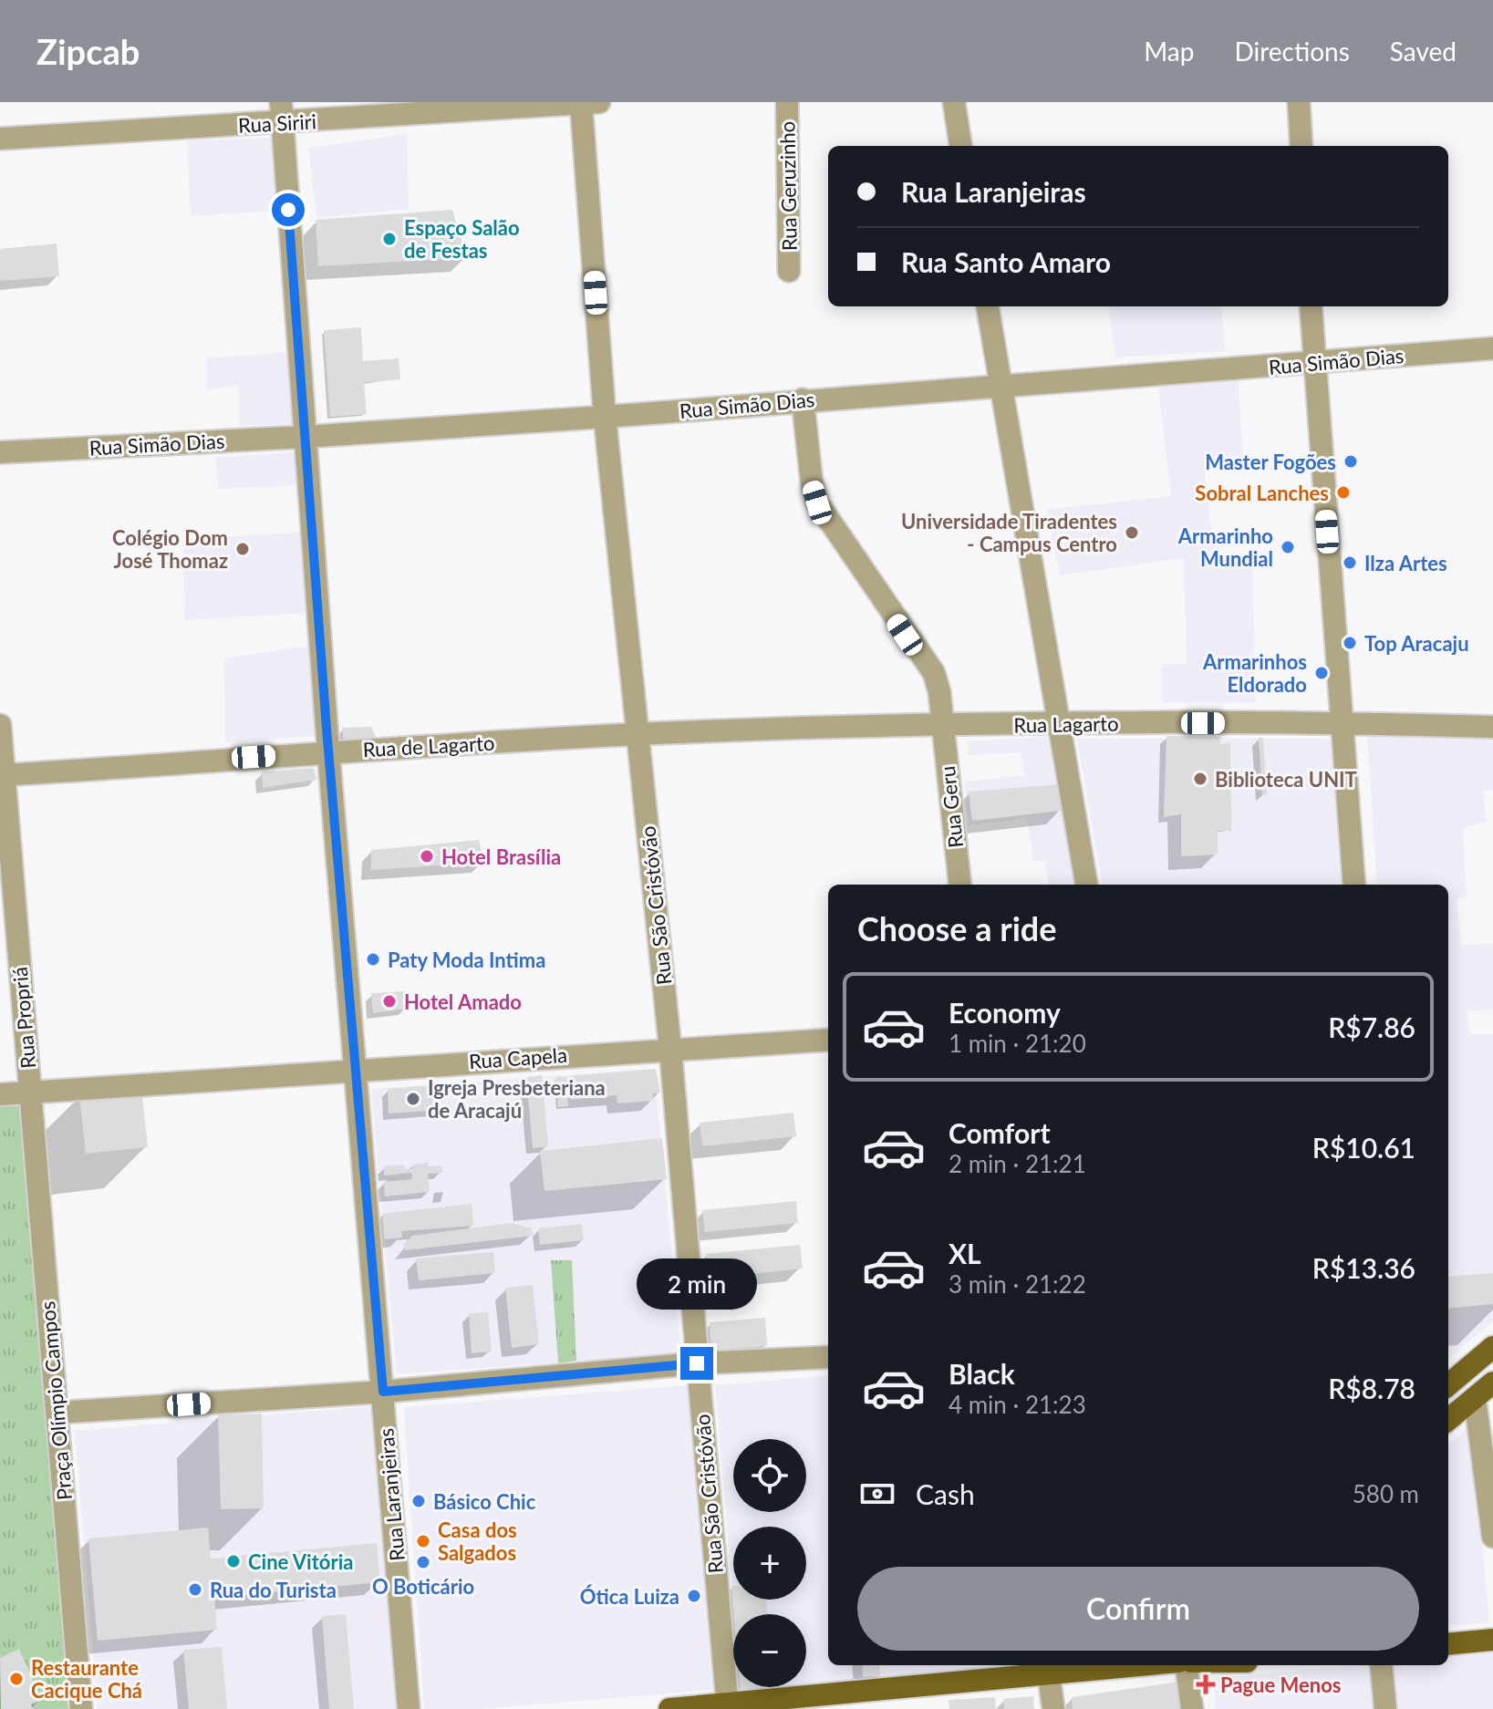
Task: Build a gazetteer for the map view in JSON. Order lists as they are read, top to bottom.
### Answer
{
  "streets": {
    "street": [
      "Rua Siriri",
      "Rua Geruzinho",
      "Rua Simão Dias",
      "Rua Lagarto",
      "Rua de Lagarto",
      "Rua Geru",
      "Rua São Cristóvão",
      "Rua Propriá",
      "Rua Capela",
      "Praça Olímpio Campos",
      "Rua Laranjeiras"
    ]
  },
  "crossings": [
    ["Rua Siriri", "Rua São Cristóvão"],
    ["Rua Siriri", "Rua Laranjeiras"],
    ["Rua Simão Dias", "Rua Geru"],
    ["Rua Simão Dias", "Rua São Cristóvão"],
    ["Rua Simão Dias", "Rua Laranjeiras"],
    ["Rua Lagarto", "Rua de Lagarto"],
    ["Rua Lagarto", "Rua Geru"],
    ["Rua Lagarto", "Rua São Cristóvão"],
    ["Rua de Lagarto", "Rua São Cristóvão"],
    ["Rua de Lagarto", "Rua Propriá"],
    ["Rua de Lagarto", "Rua Laranjeiras"],
    ["Rua São Cristóvão", "Rua Capela"],
    ["Rua Propriá", "Rua Capela"],
    ["Rua Propriá", "Praça Olímpio Campos"],
    ["Rua Capela", "Praça Olímpio Campos"],
    ["Rua Capela", "Rua Laranjeiras"]
  ],
  "places": {
    "other": [
      "Espaço Salão de Festas",
      "Master Fogões",
      "Sobral Lanches",
      "Universidade Tiradentes - Campus Centro",
      "Armarinho Mundial",
      "Colégio Dom José Thomaz",
      "Ilza Artes",
      "Top Aracaju",
      "Armarinhos Eldorado",
      "Biblioteca UNIT",
      "Hotel Brasília",
      "Paty Moda Intima",
      "Hotel Amado",
      "Igreja Presbeteriana de Aracajú",
      "Básico Chic",
      "Casa dos Salgados",
      "Cine Vitória",
      "O Boticário",
      "Rua do Turista",
      "Ótica Luiza",
      "Restaurante Cacique Chá"
    ],
    "health": ["Pague Menos"]
  },
  "page": {
    "header": "Zipcab",
    "nav": ["Map", "Directions", "Saved"],
    "banner": ["Rua Laranjeiras", "Rua Santo Amaro"],
    "heading": "Choose a ride",
    "list": [
      {
        "name": "Economy",
        "note": "1 min · 21:20",
        "value": "R$7.86"
      },
      {
        "name": "Comfort",
        "note": "2 min · 21:21",
        "value": "R$10.61"
      },
      {
        "name": "XL",
        "note": "3 min · 21:22",
        "value": "R$13.36"
      },
      {
        "name": "Black",
        "note": "4 min · 21:23",
        "value": "R$8.78"
      }
    ],
    "bubble": "2 min",
    "map_buttons": ["+", "−"],
    "pay": ["Cash", "580 m"],
    "buttons": "Confirm"
  }
}
